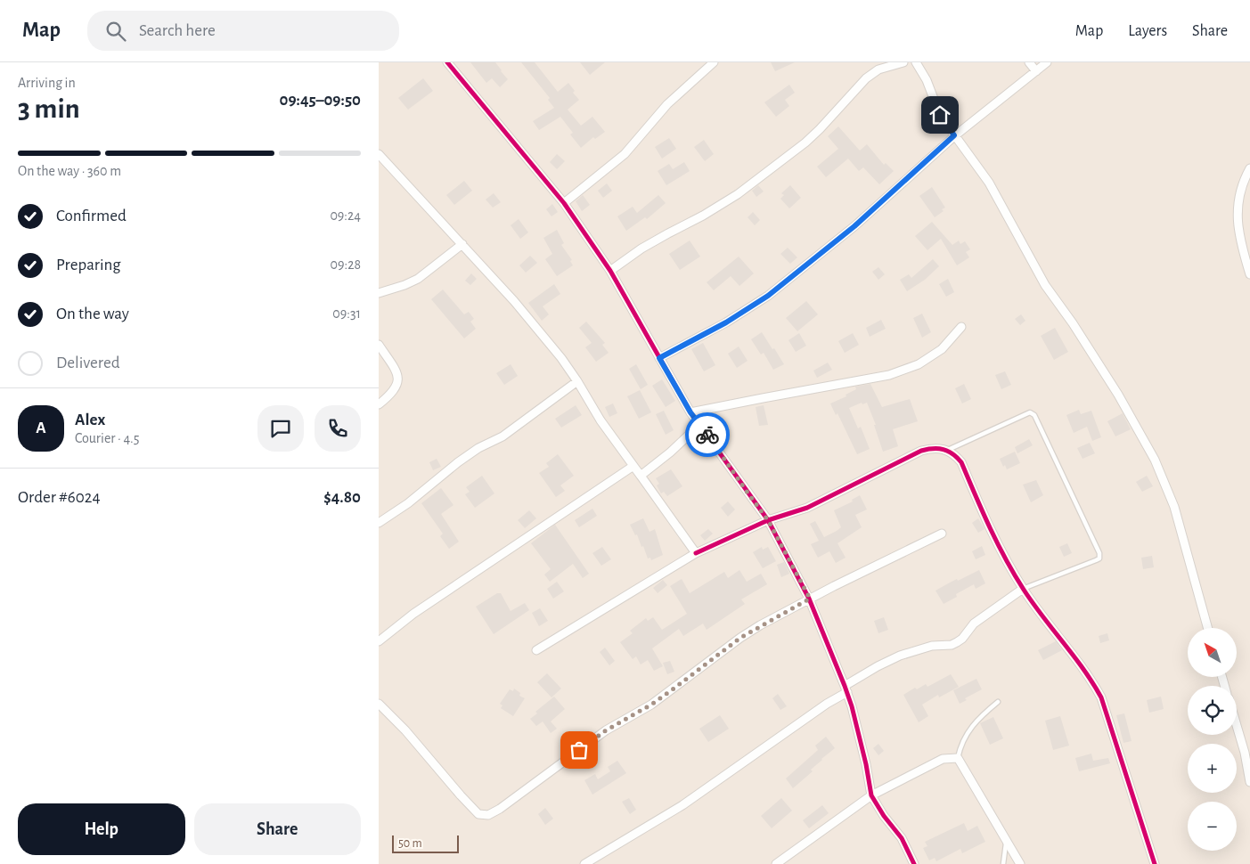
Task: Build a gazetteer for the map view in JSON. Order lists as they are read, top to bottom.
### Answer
{
  "scale_bar": "50 m",
  "north": "top left",
  "page": {
    "header": "Map",
    "search": "Search here",
    "nav": ["Map", "Layers", "Share"],
    "heading": ["3 min", "Arriving in", "09:45–09:50"],
    "panel": [
      "Alex",
      "Courier · 4.5",
      "Order #6024",
      "$4.80"
    ],
    "bar": "On the way · 360 m",
    "list": [
      ["Confirmed", "09:24"],
      ["Preparing", "09:28"],
      ["On the way", "09:31"],
      "Delivered"
    ],
    "round": "A",
    "map_buttons": ["+", "−"],
    "buttons": ["Help", "Share"],
    "scale": "50 m"
  }
}
